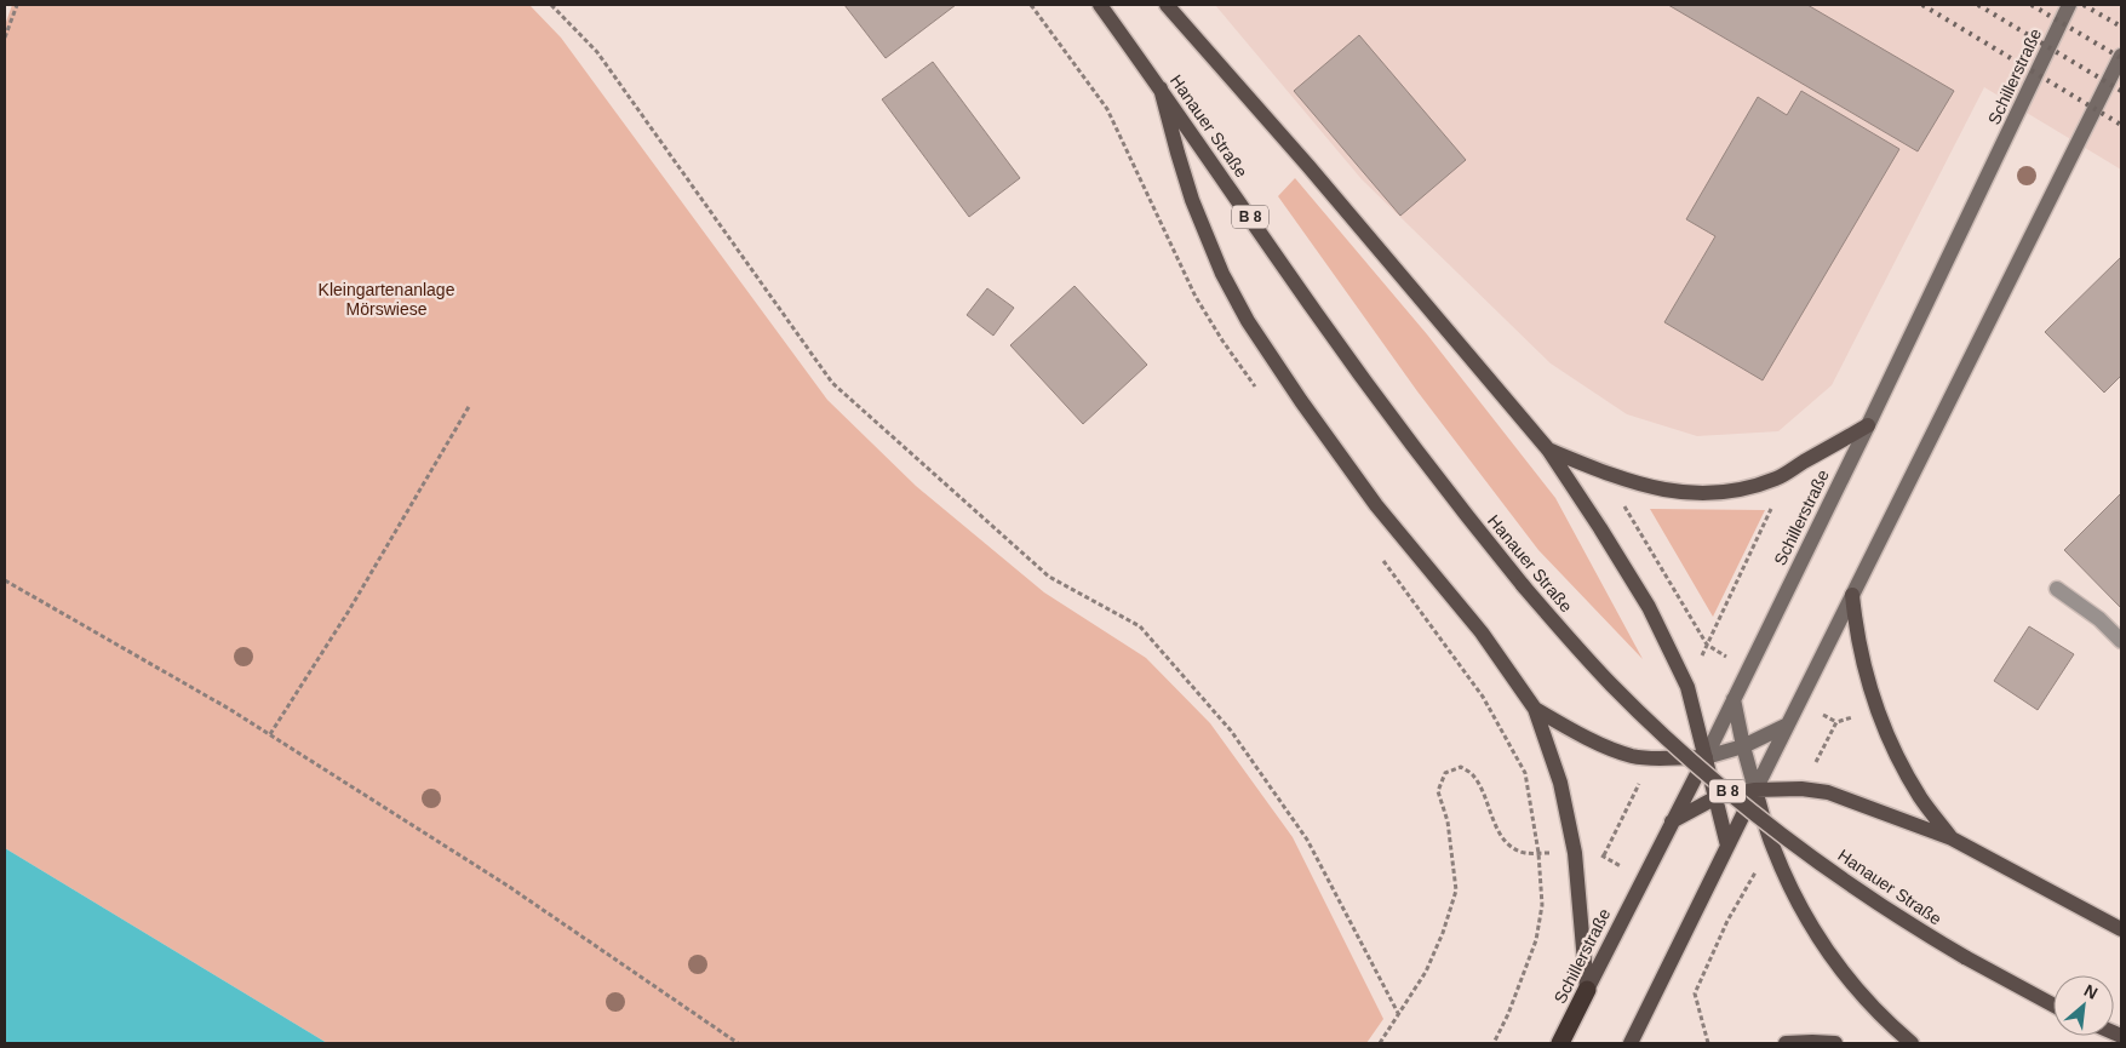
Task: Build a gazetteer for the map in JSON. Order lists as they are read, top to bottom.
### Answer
{
  "streets": {
    "highway": ["Schillerstraße"],
    "main road": ["Hanauer Straße", "B 8"]
  },
  "parks": ["Kleingartenanlage Mörswiese"],
  "north": "top right"
}
